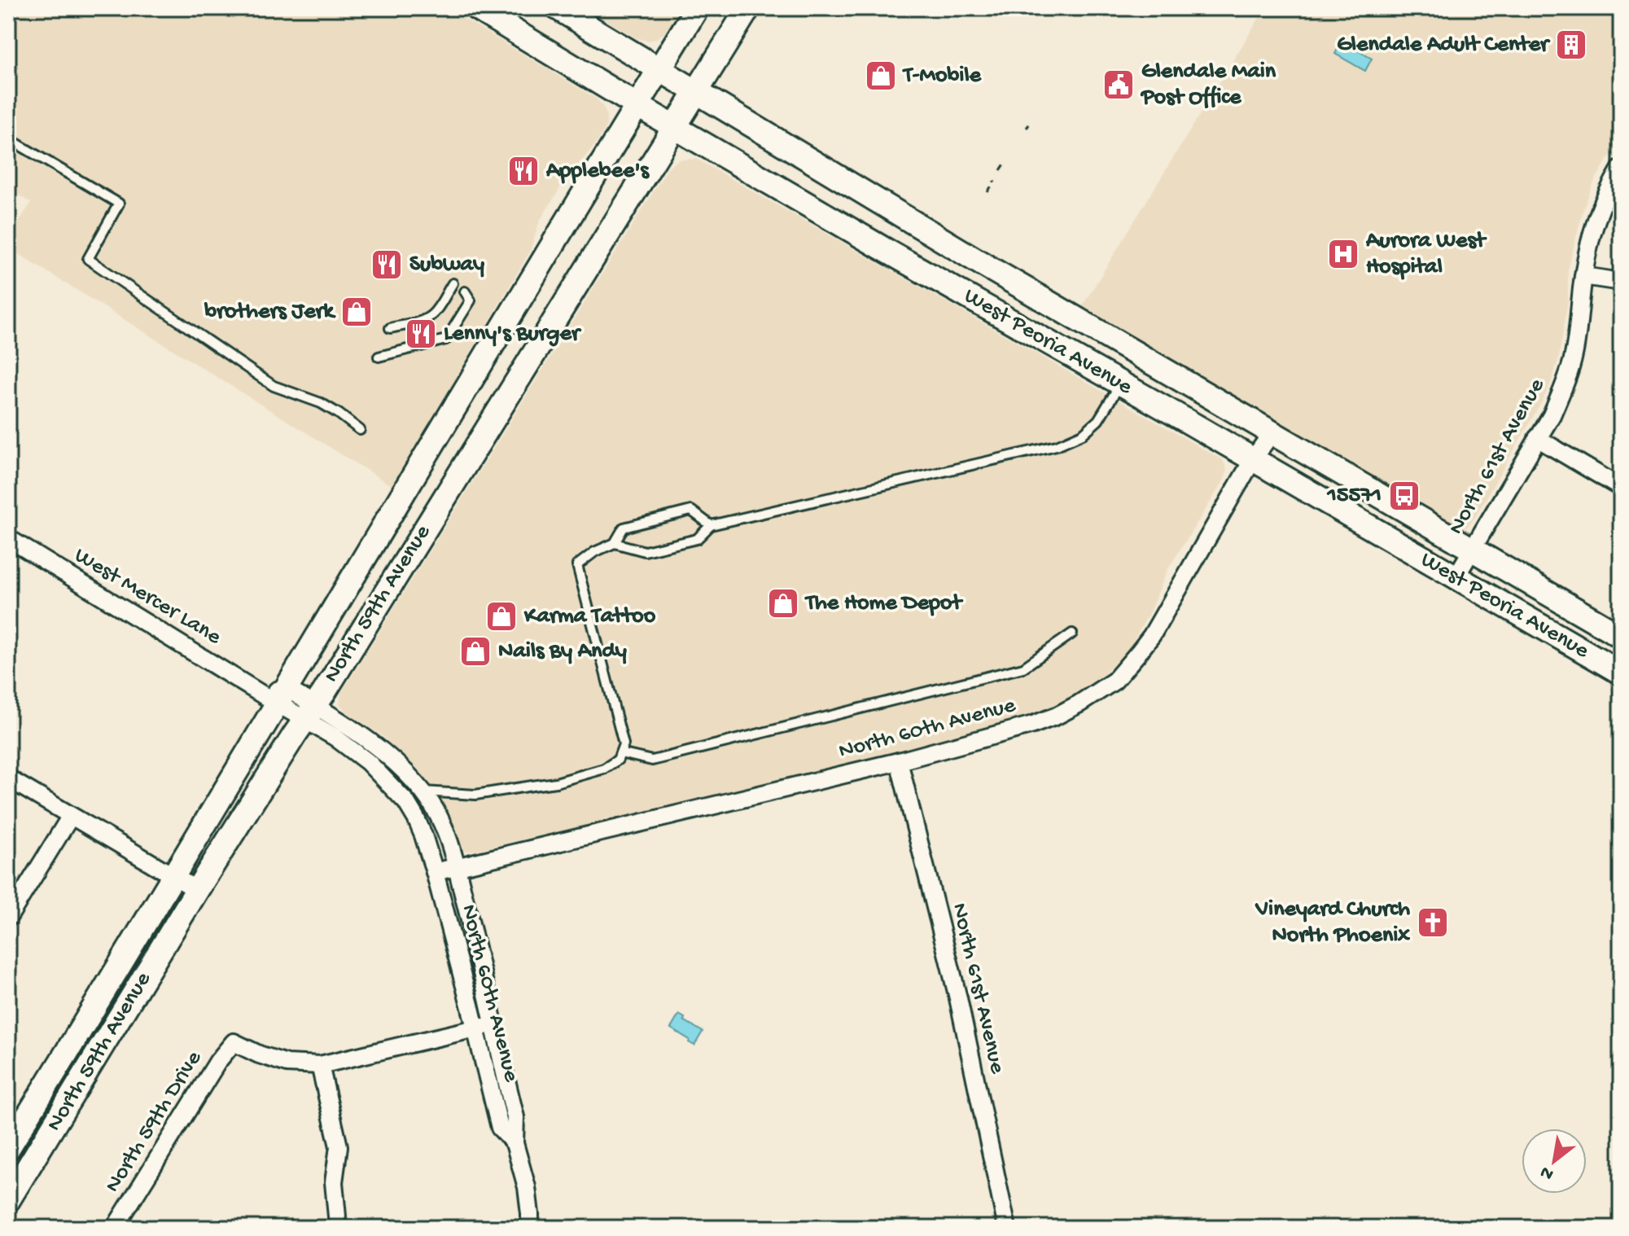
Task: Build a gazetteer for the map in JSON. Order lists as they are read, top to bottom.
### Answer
{
  "streets": {
    "main road": ["West Peoria Avenue", "North 59th Avenue"],
    "street": [
      "North 61st Avenue",
      "West Mercer Lane",
      "North 60th Avenue",
      "North 59th Drive"
    ]
  },
  "crossings": [
    ["West Peoria Avenue", "North 61st Avenue"],
    ["West Peoria Avenue", "North 59th Avenue"],
    ["West Peoria Avenue", "North 60th Avenue"],
    ["North 61st Avenue", "North 60th Avenue"],
    ["West Mercer Lane", "North 59th Avenue"],
    ["West Mercer Lane", "North 60th Avenue"]
  ],
  "places": {
    "building": ["Glendale Adult Center"],
    "shop": [
      "T-Mobile",
      "brothers Jerk",
      "The Home Depot",
      "Karma Tattoo",
      "Nails By Andy"
    ],
    "public building": ["Glendale Main Post Office"],
    "restaurant": ["Applebee's", "Subway", "Lenny's Burger"],
    "hospital": ["Aurora West Hospital"],
    "bus stop": ["15571"],
    "church": ["Vineyard Church North Phoenix"]
  },
  "north": "bottom left"
}
